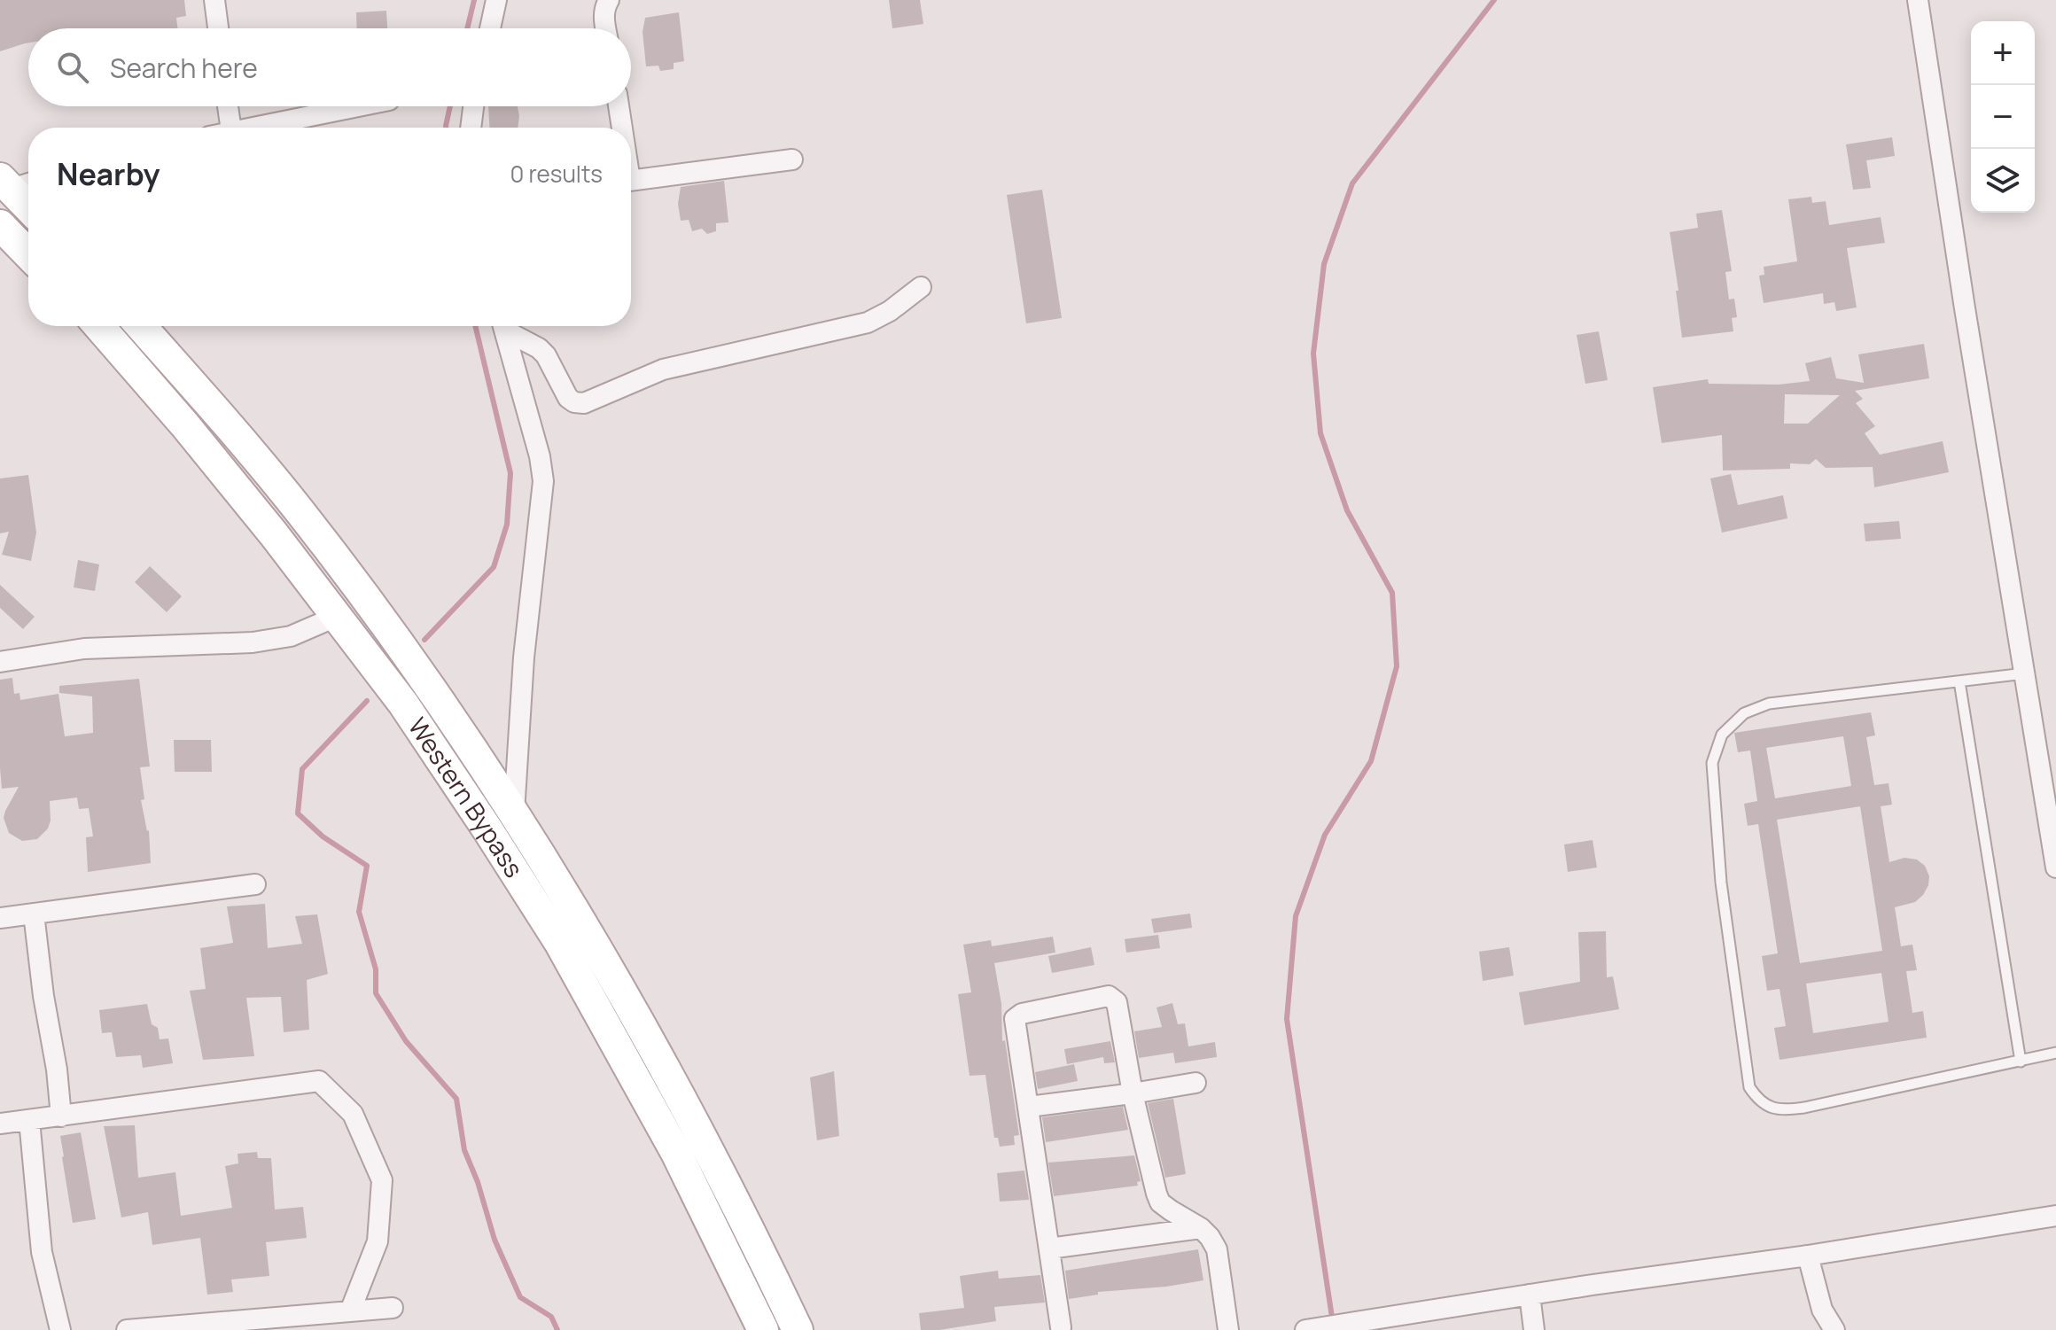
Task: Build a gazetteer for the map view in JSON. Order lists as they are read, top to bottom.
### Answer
{
  "streets": {
    "main road": ["Western Bypass"]
  },
  "page": {
    "map_buttons": ["+", "−"],
    "search": "Search here",
    "heading": ["Nearby", "0 results"]
  }
}
